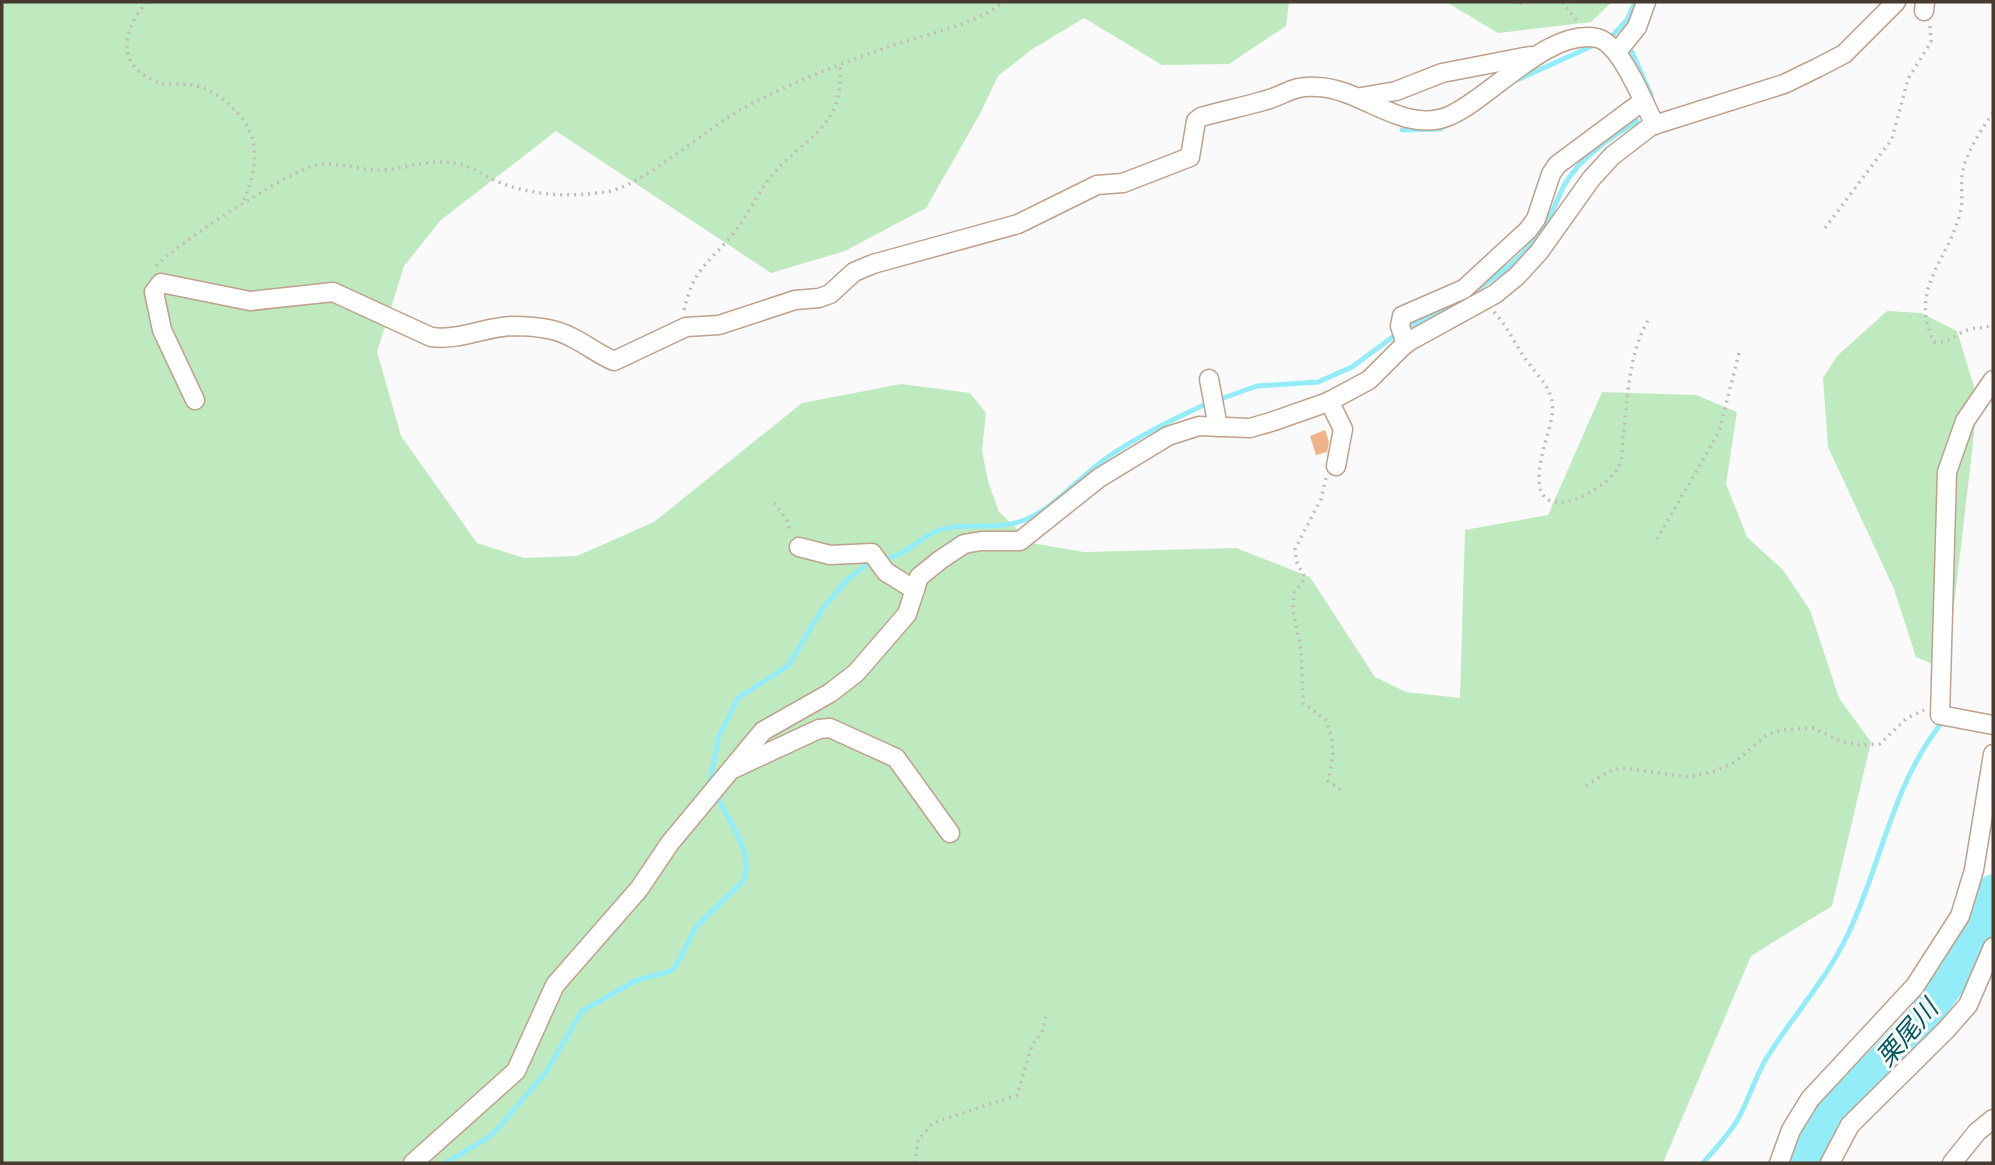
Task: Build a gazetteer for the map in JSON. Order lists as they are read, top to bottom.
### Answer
{
  "water": ["栗尾川"]
}
